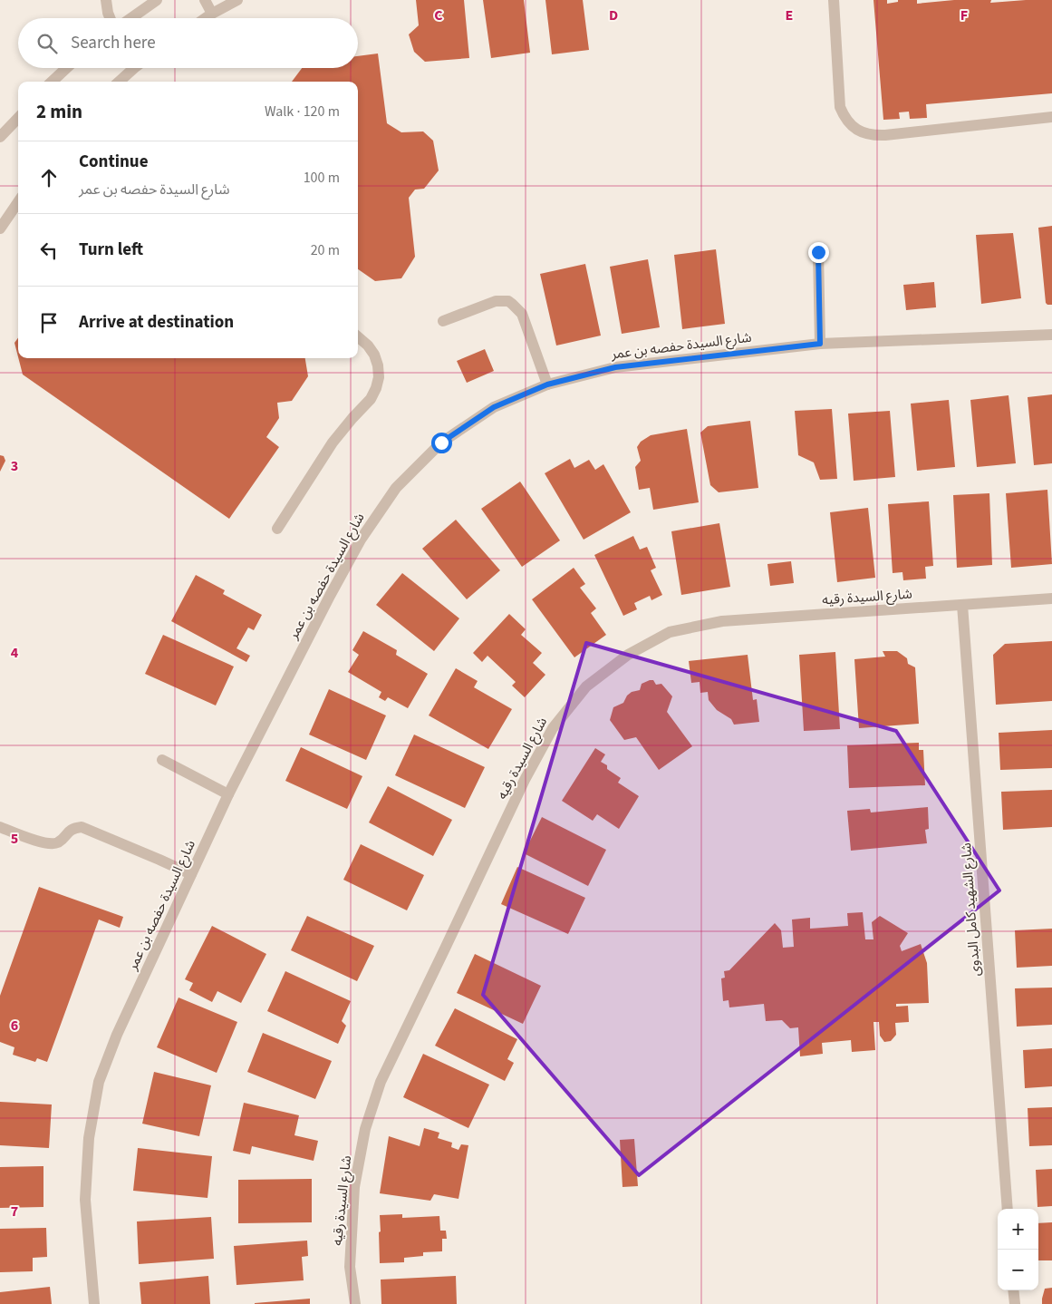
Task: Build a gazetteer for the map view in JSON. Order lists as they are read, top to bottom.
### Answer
{
  "streets": {
    "street": ["شارع السيدة حفصه بن عمر", "شارع السيدة رقيه", "شارع الشهيد كامل البدوى"]
  },
  "crossings": [
    ["شارع السيدة رقيه", "شارع الشهيد كامل البدوى"]
  ],
  "page": {
    "search": "Search here",
    "heading": ["2 min", "Walk · 120 m"],
    "list": [
      ["Continue", "شارع السيدة حفصه بن عمر", "100 m"],
      ["Turn left", "20 m"],
      "Arrive at destination"
    ],
    "map_buttons": ["+", "−"]
  },
  "grid": {
    "columns": [
      "C",
      "D",
      "E",
      "F"
    ],
    "rows": [
      "3",
      "4",
      "5",
      "6",
      "7"
    ]
  }
}
